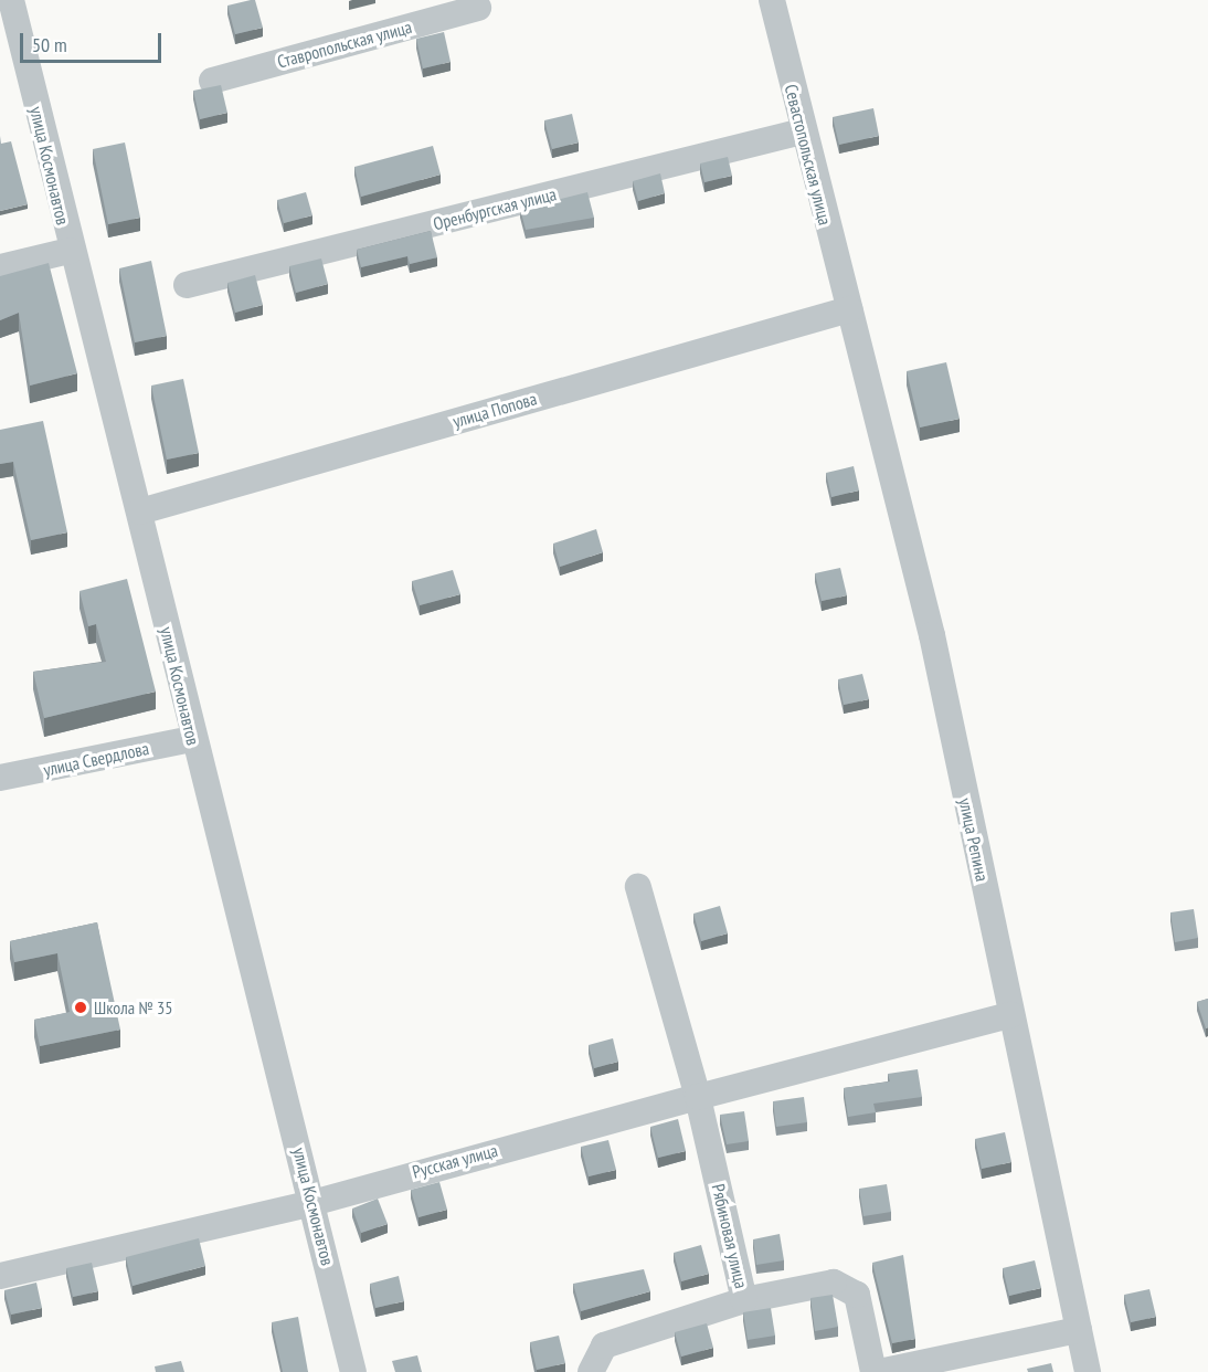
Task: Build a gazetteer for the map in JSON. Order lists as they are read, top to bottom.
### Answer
{
  "streets": {
    "street": [
      "Ставропольская улица",
      "Севастопольская улица",
      "улица Космонавтов",
      "Оренбургская улица",
      "улица Попова",
      "улица Свердлова",
      "улица Репина",
      "Русская улица",
      "Рябиновая улица"
    ]
  },
  "crossings": [
    ["Севастопольская улица", "Оренбургская улица"],
    ["Севастопольская улица", "улица Попова"],
    ["Севастопольская улица", "улица Репина"],
    ["улица Космонавтов", "улица Попова"],
    ["улица Космонавтов", "улица Свердлова"],
    ["улица Космонавтов", "Русская улица"],
    ["улица Попова", "улица Репина"],
    ["улица Репина", "Русская улица"],
    ["Русская улица", "Рябиновая улица"]
  ],
  "places": ["Школа № 35"],
  "scale_bar": "50 m"
}
